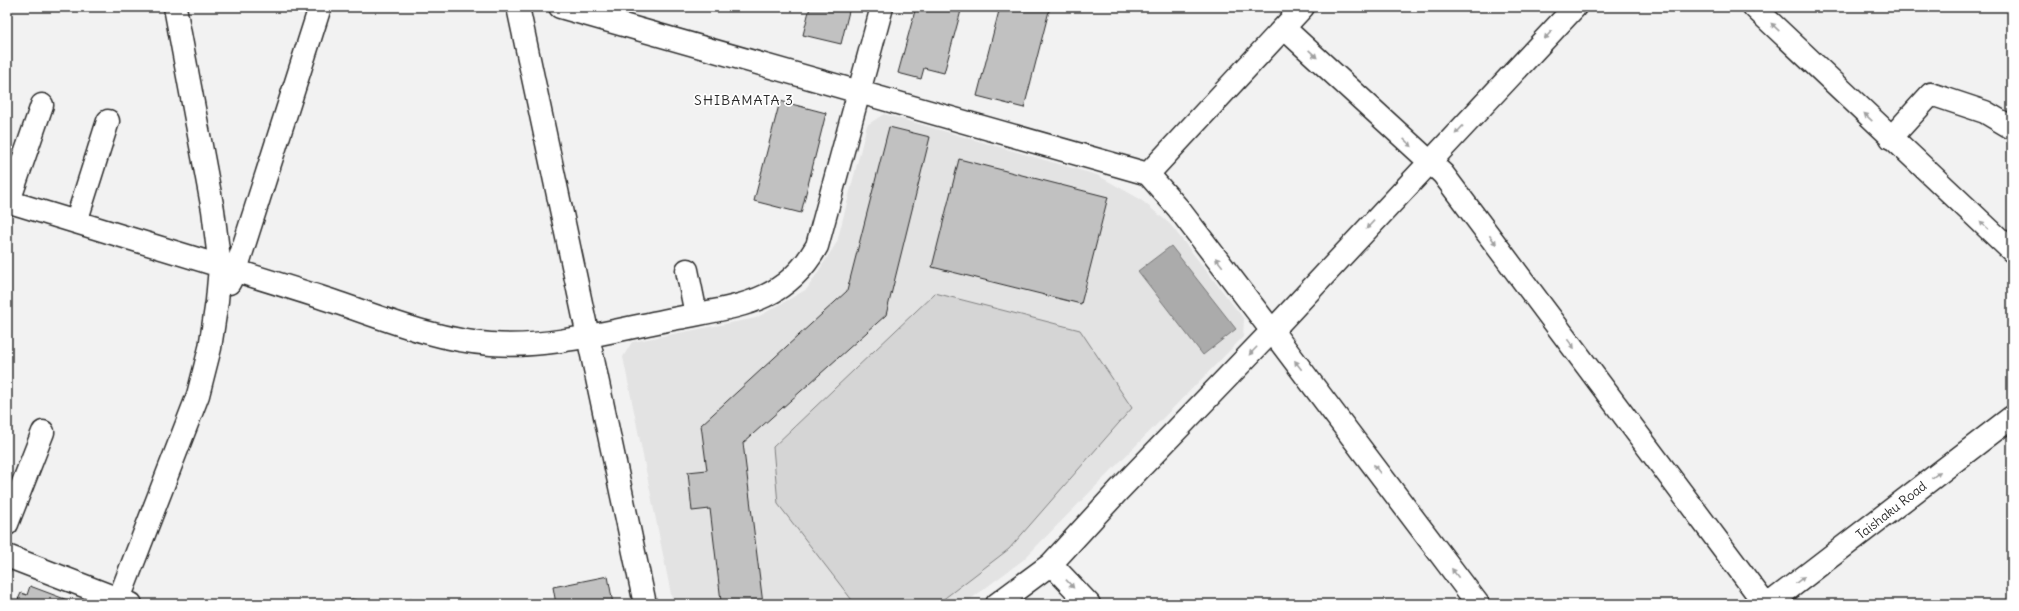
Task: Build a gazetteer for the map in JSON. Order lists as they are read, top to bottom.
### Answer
{
  "streets": {
    "street": ["Taishaku Road"]
  },
  "one_way": ["Taishaku Road"],
  "districts": ["SHIBAMATA 3"]
}
